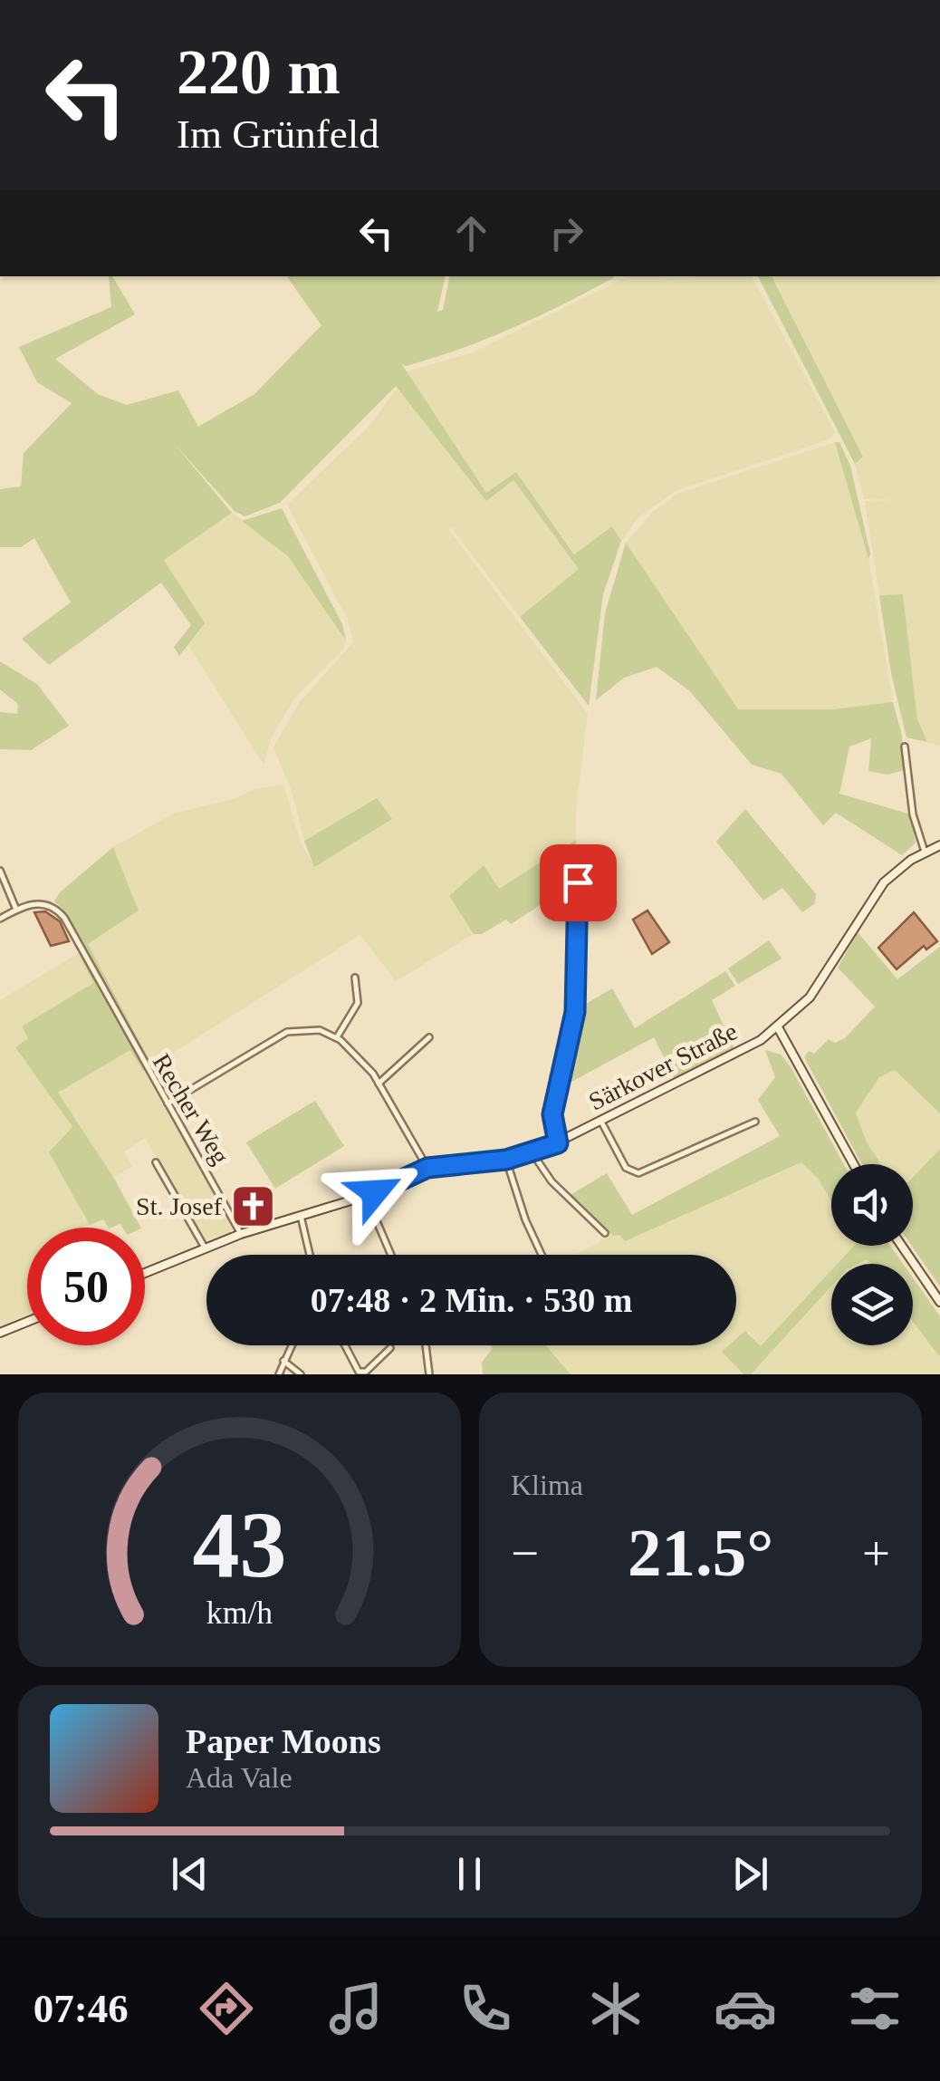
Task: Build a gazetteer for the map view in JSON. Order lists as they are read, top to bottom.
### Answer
{
  "streets": {
    "main road": ["Särkover Straße"],
    "street": ["Recher Weg"]
  },
  "crossings": [
    ["Särkover Straße", "Recher Weg"]
  ],
  "places": {
    "church": ["St. Josef"]
  },
  "page": {
    "turn": ["220 m", "Im Grünfeld"],
    "limit": "50",
    "trip": "07:48 · 2 Min. · 530 m",
    "tile": "Klima",
    "heat": ["−", "21.5°", "+"],
    "song": ["Paper Moons", "Ada Vale"],
    "tabs": "07:46",
    "gauge": ["43", "km/h"]
  }
}
